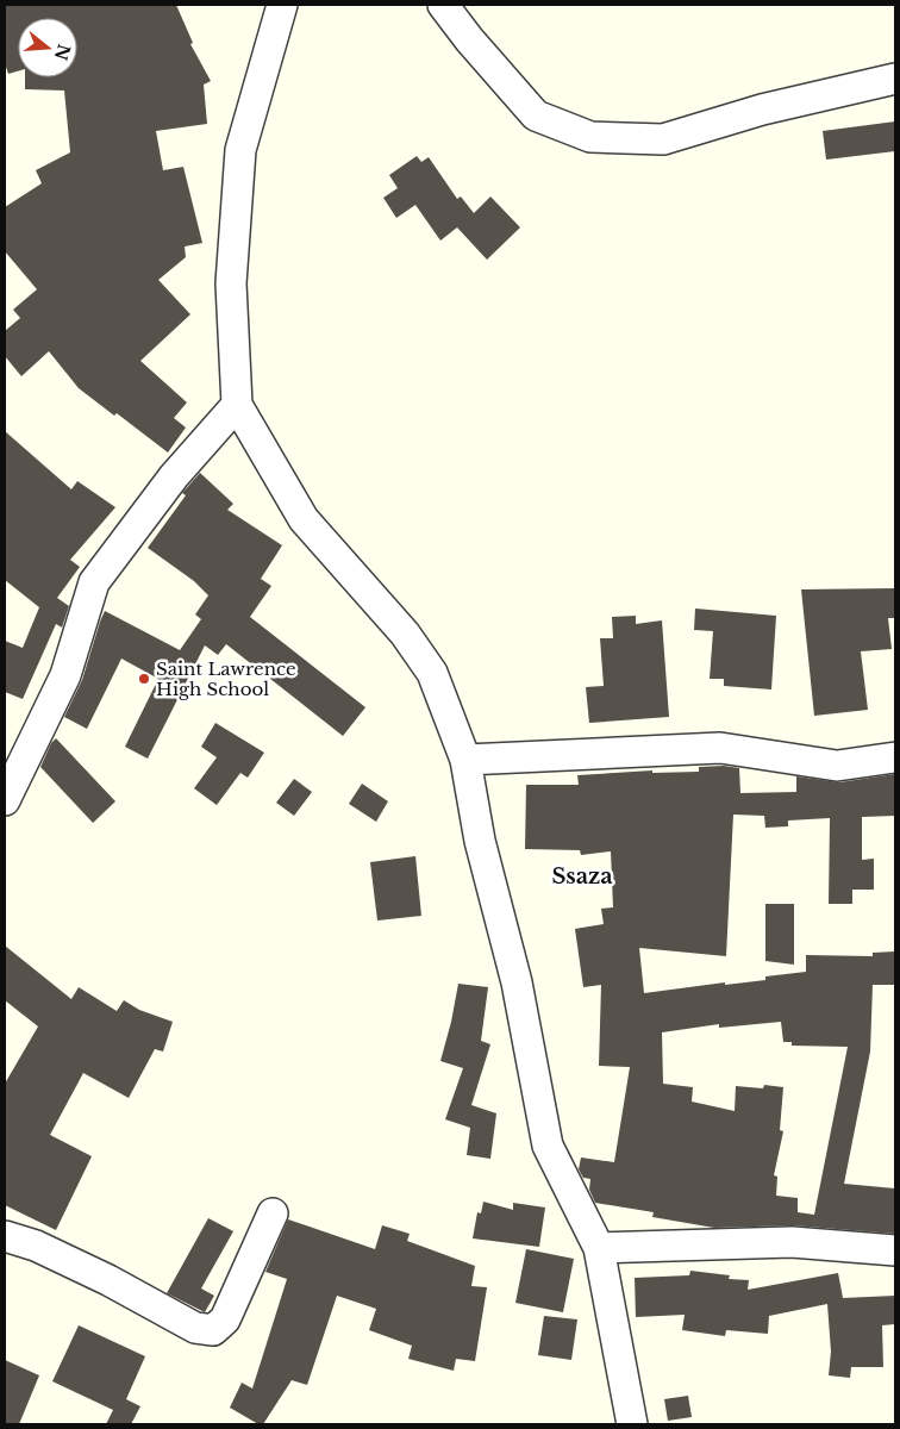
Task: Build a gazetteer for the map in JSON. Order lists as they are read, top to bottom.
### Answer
{
  "districts": ["Ssaza"],
  "places": ["Saint Lawrence High School"],
  "north": "right"
}
